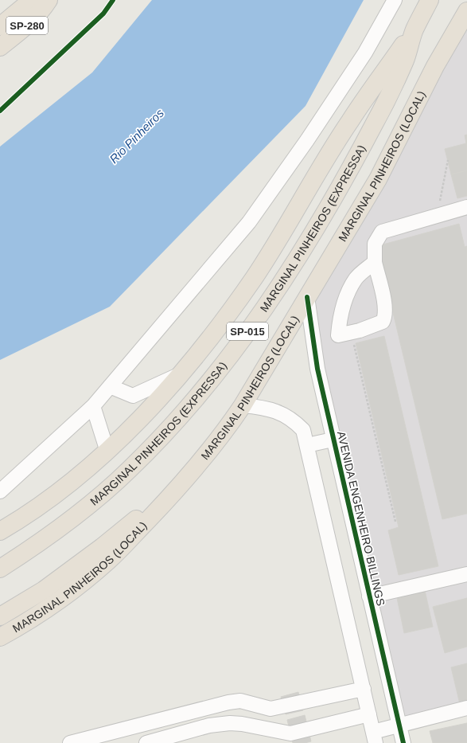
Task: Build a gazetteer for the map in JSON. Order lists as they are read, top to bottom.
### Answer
{
  "streets": {
    "highway": [
      "SP-280",
      "MARGINAL PINHEIROS (LOCAL)",
      "MARGINAL PINHEIROS (EXPRESSA)",
      "SP-015"
    ],
    "street": ["AVENIDA ENGENHEIRO BILLINGS"]
  },
  "crossings": [
    ["MARGINAL PINHEIROS (LOCAL)", "AVENIDA ENGENHEIRO BILLINGS"]
  ],
  "water": ["Rio Pinheiros"]
}
